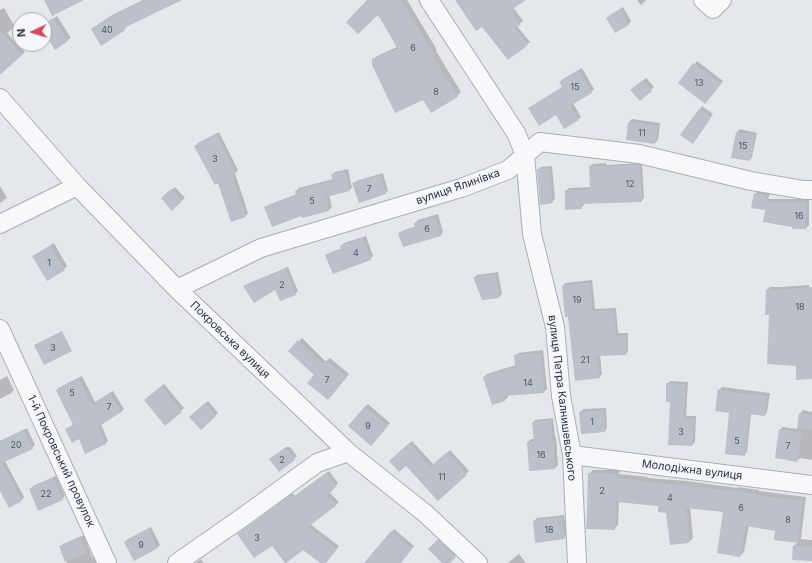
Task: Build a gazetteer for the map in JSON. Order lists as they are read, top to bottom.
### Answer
{
  "streets": {
    "street": [
      "вулиця Ялинівка",
      "Покровська вулиця",
      "вулиця Петра Калнишевського",
      "1-й Покровський провулок",
      "Молодіжна вулиця"
    ]
  },
  "crossings": [
    ["вулиця Ялинівка", "Покровська вулиця"],
    ["вулиця Ялинівка", "вулиця Петра Калнишевського"],
    ["вулиця Петра Калнишевського", "Молодіжна вулиця"]
  ],
  "house_numbers": [
    "40",
    "6",
    "13",
    "15",
    "8",
    "11",
    "15",
    "3",
    "12",
    "7",
    "5",
    "16",
    "6",
    "4",
    "1",
    "2",
    "19",
    "18",
    "3",
    "21",
    "7",
    "14",
    "5",
    "7",
    "1",
    "9",
    "3",
    "5",
    "20",
    "7",
    "16",
    "2",
    "11",
    "2",
    "22",
    "4",
    "6",
    "8",
    "18",
    "3",
    "9"
  ],
  "north": "left"
}
